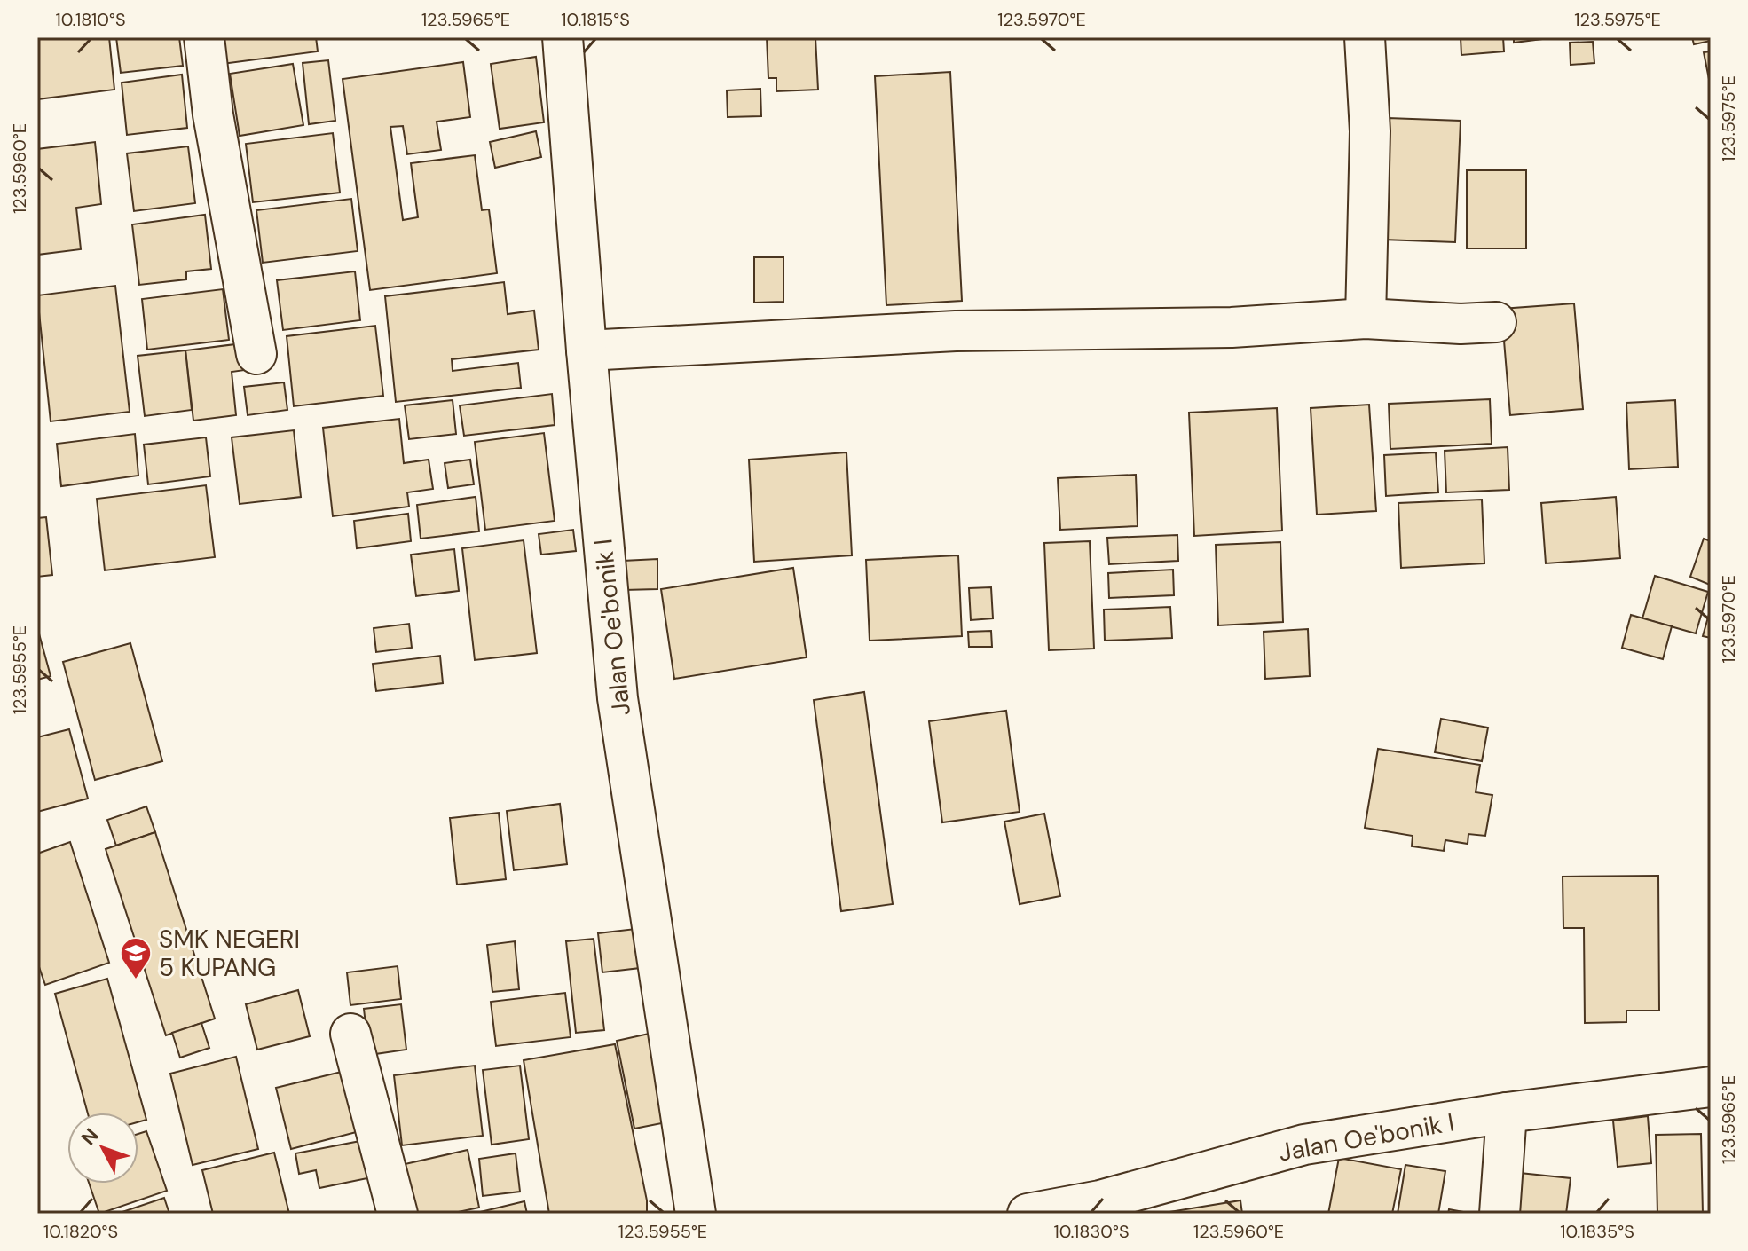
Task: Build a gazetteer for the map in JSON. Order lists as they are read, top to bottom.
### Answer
{
  "streets": {
    "street": ["Jalan Oe'bonik I"]
  },
  "places": {
    "school or university": ["SMK NEGERI 5 KUPANG"]
  },
  "north": "top left",
  "coordinates": [
    "10.1810°S",
    "123.5965°E",
    "10.1815°S",
    "123.5970°E",
    "123.5975°E",
    "123.5960°E",
    "123.5955°E",
    "10.1820°S",
    "10.1830°S",
    "10.1835°S"
  ]
}
